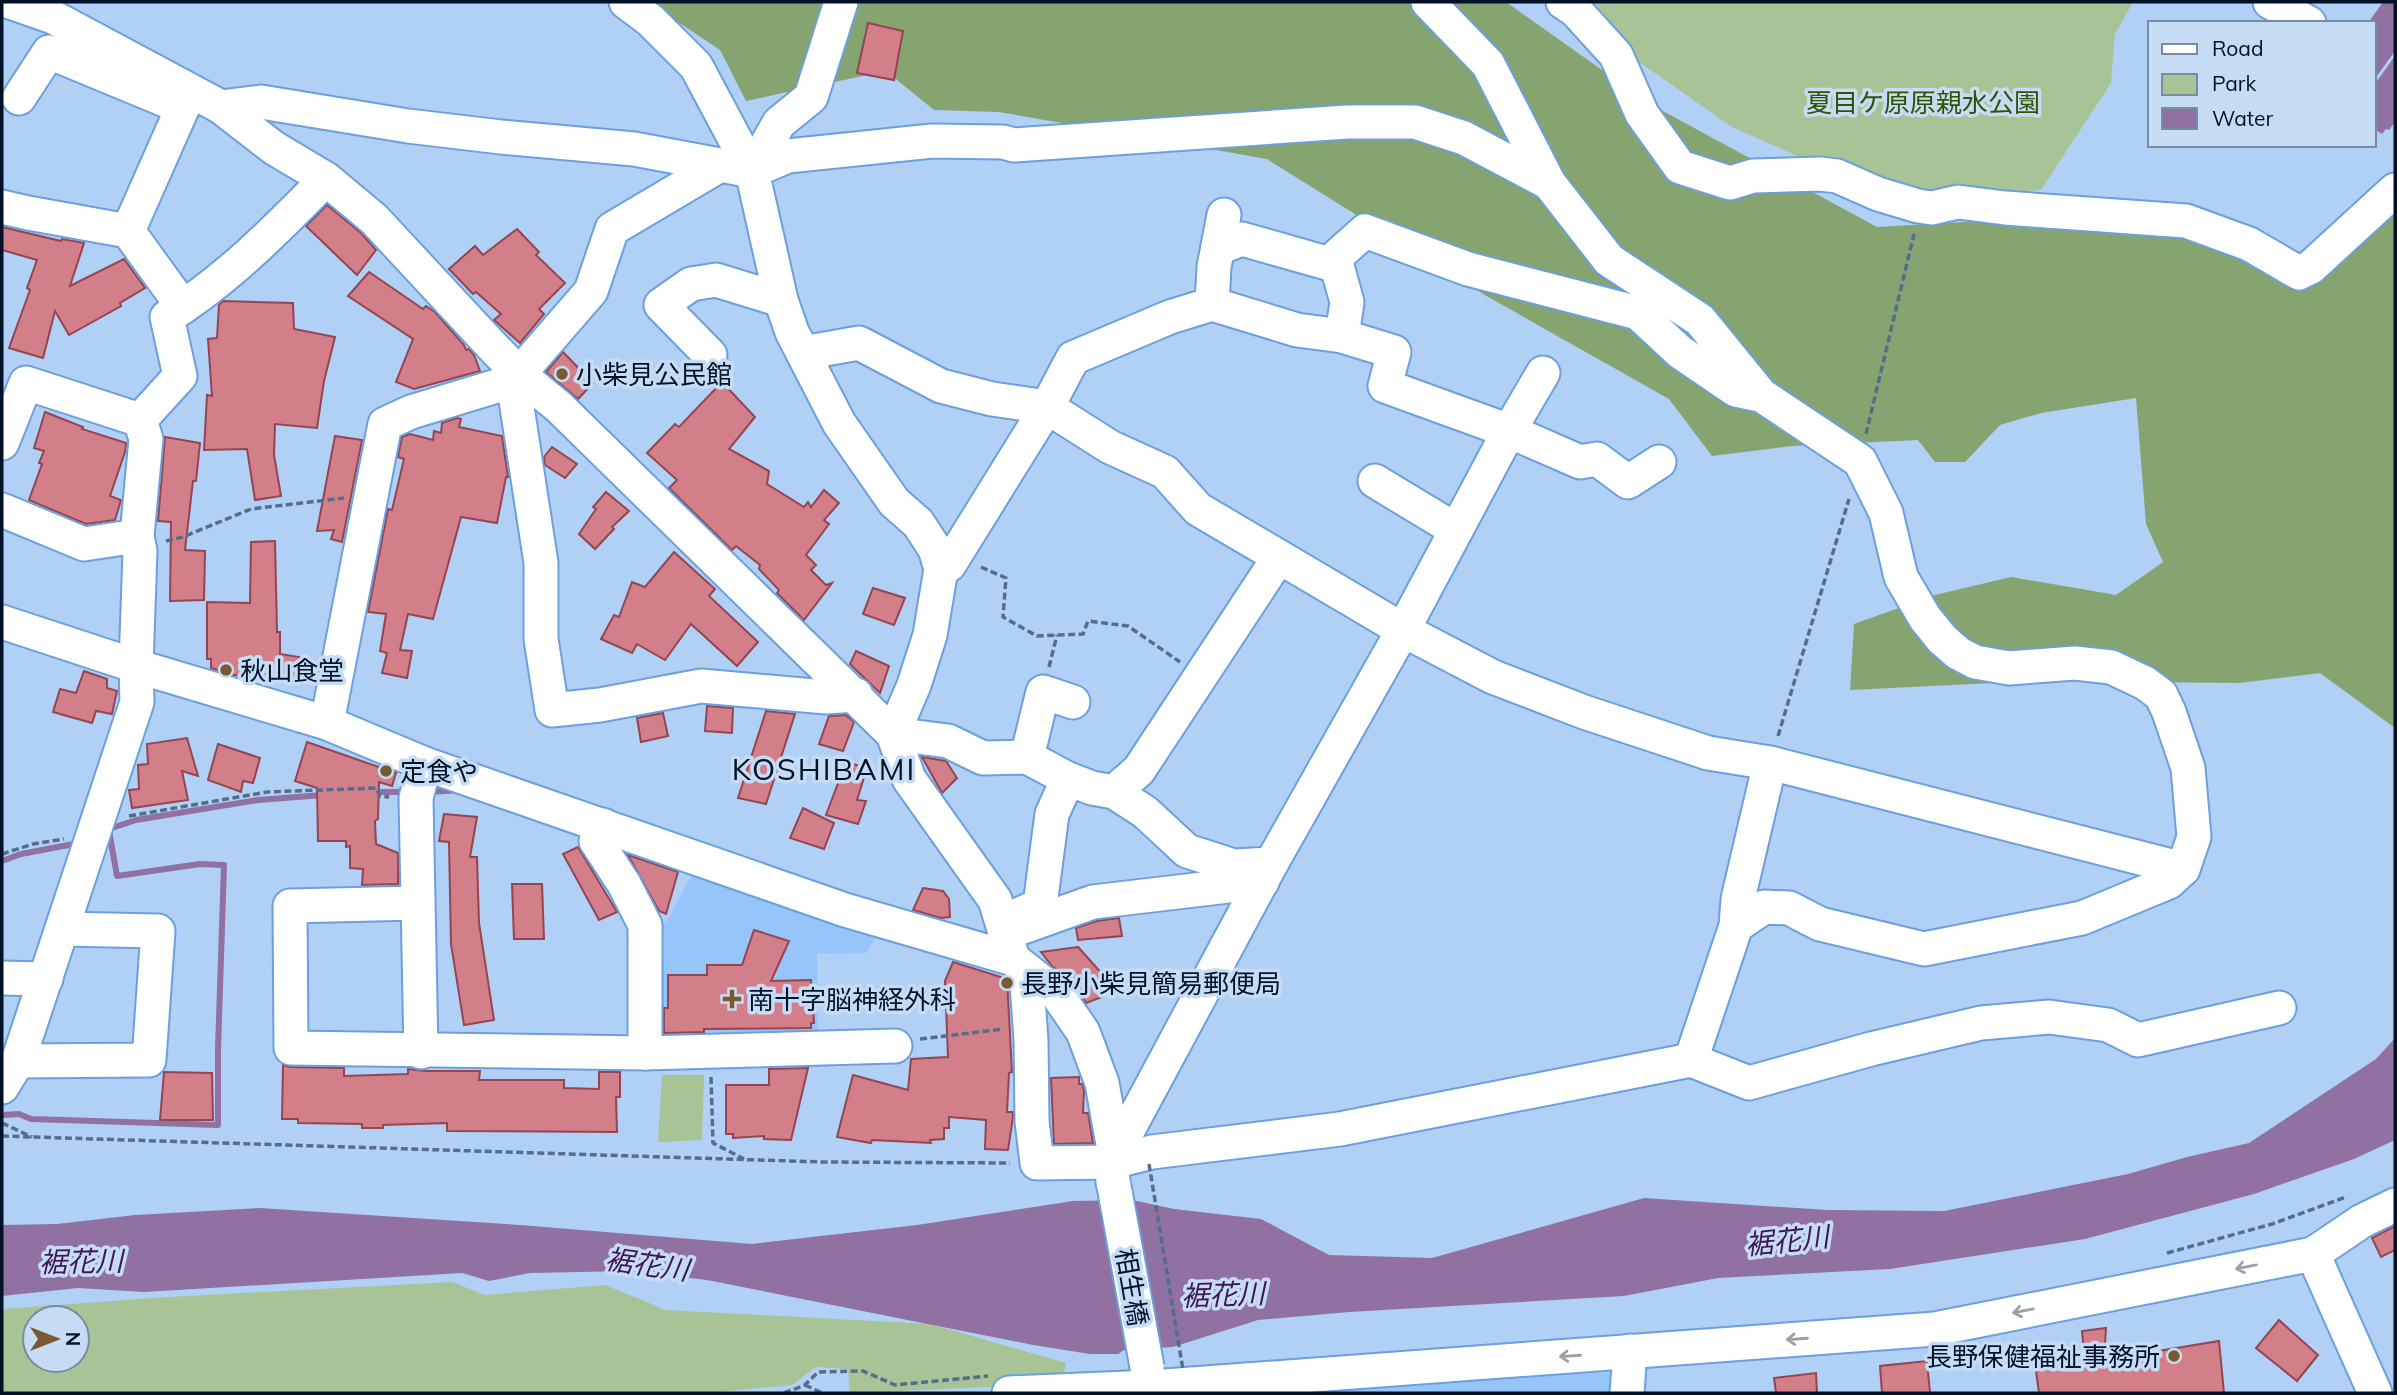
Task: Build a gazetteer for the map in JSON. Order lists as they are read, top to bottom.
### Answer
{
  "streets": {
    "street": ["相生橋"]
  },
  "districts": ["KOSHIBAMI"],
  "water": ["裾花川"],
  "parks": ["夏目ケ原原親水公園"],
  "places": {
    "other": [
      "小柴見公民館",
      "秋山食堂",
      "定食や",
      "長野小柴見簡易郵便局",
      "長野保健福祉事務所"
    ],
    "health": ["南十字脳神経外科"]
  },
  "legend": ["Road", "Park", "Water"],
  "north": "right"
}
